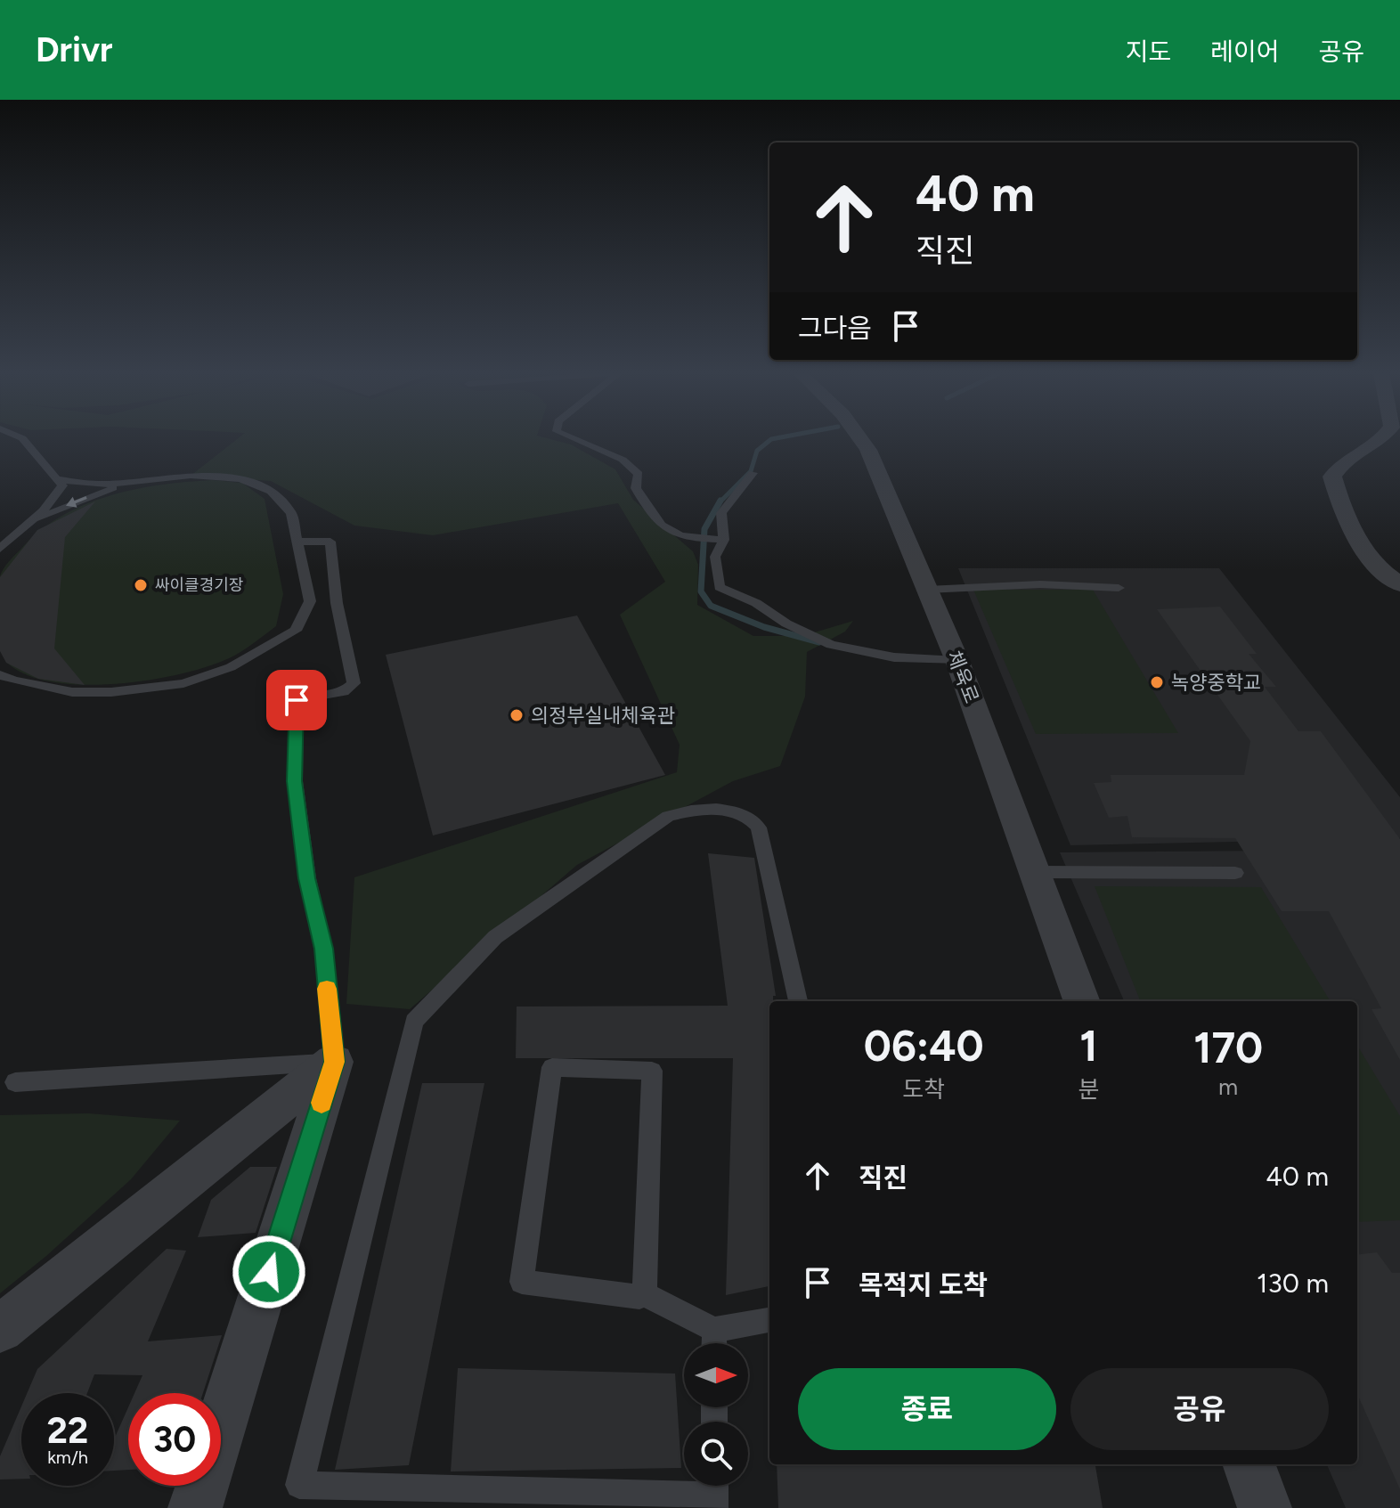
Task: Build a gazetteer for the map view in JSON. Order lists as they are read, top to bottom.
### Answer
{
  "streets": {
    "street": ["체육로"]
  },
  "places": ["싸이클경기장", "녹양중학교", "의정부실내체육관"],
  "north": "right",
  "page": {
    "header": "Drivr",
    "nav": ["지도", "레이어", "공유"],
    "turn": ["40 m", "직진"],
    "then": "그다음",
    "eta": [
      "06:40",
      "도착",
      "1",
      "분",
      "170",
      "m"
    ],
    "list": [
      {
        "name": "직진",
        "value": "40 m"
      },
      {
        "name": "목적지 도착",
        "value": "130 m"
      }
    ],
    "buttons": ["종료", "공유"],
    "speed": "22 km/h",
    "limit": "30"
  }
}
